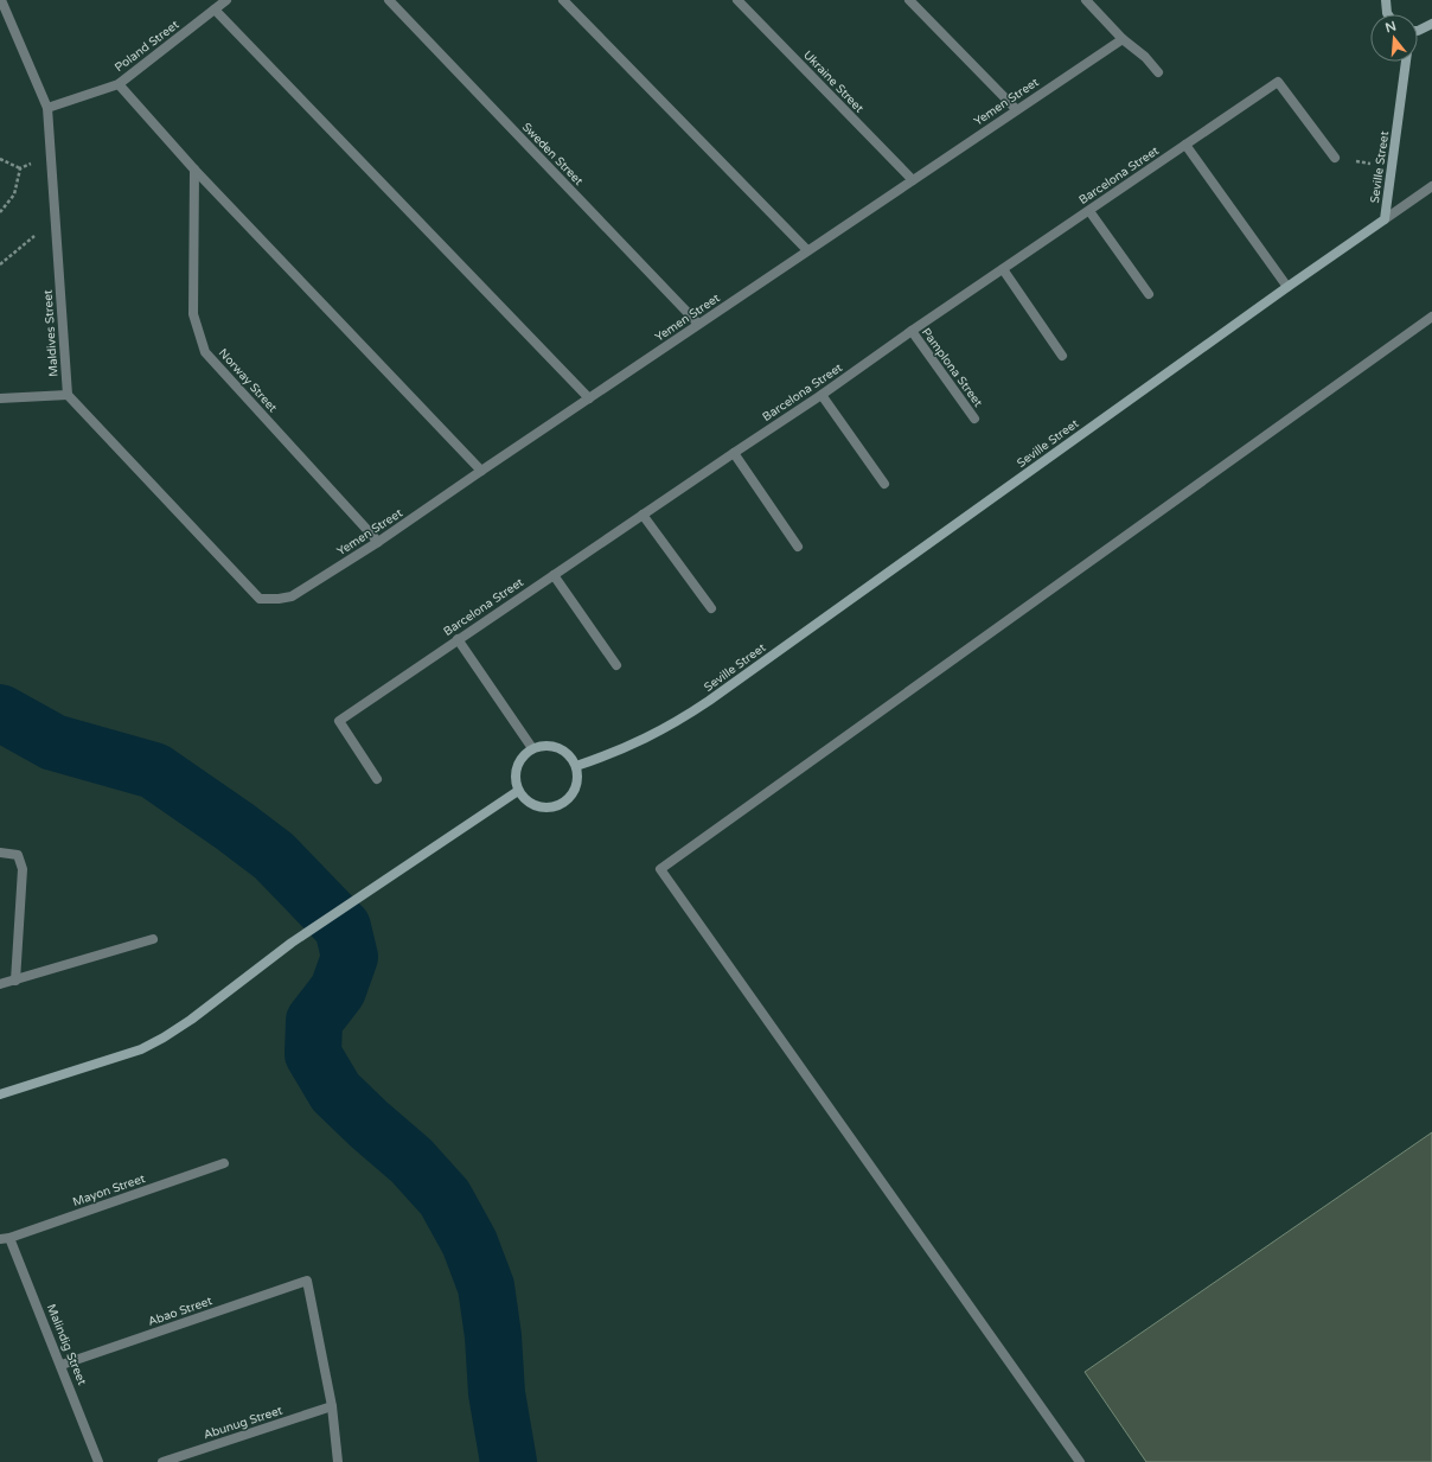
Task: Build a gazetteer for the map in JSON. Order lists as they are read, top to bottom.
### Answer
{
  "streets": {
    "street": [
      "Poland Street",
      "Ukraine Street",
      "Yemen Street",
      "Sweden Street",
      "Seville Street",
      "Barcelona Street",
      "Maldives Street",
      "Pamplona Street",
      "Norway Street",
      "Mayon Street",
      "Abao Street",
      "Malindig Street",
      "Abunug Street"
    ]
  },
  "crossings": [
    ["Poland Street", "Maldives Street"],
    ["Ukraine Street", "Yemen Street"],
    ["Yemen Street", "Sweden Street"],
    ["Yemen Street", "Maldives Street"],
    ["Yemen Street", "Norway Street"],
    ["Barcelona Street", "Pamplona Street"],
    ["Mayon Street", "Malindig Street"],
    ["Abao Street", "Malindig Street"],
    ["Abao Street", "Abunug Street"]
  ],
  "north": "top"
}
